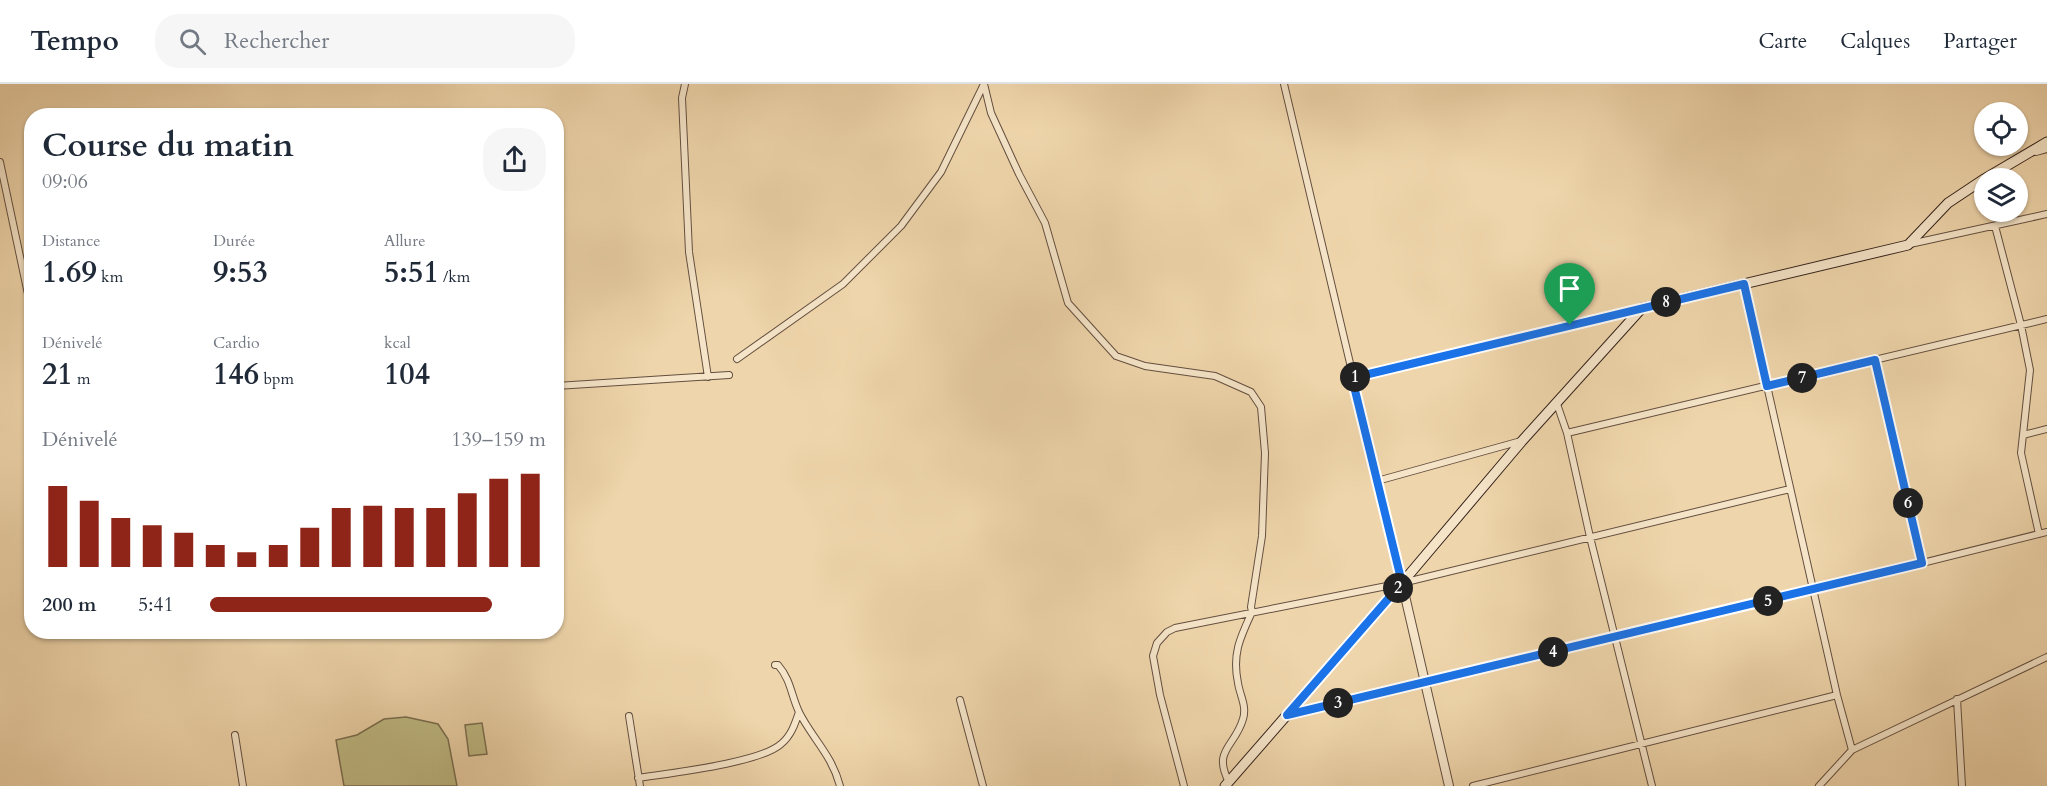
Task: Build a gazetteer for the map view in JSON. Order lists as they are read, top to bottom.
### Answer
{
  "page": {
    "header": "Tempo",
    "search": "Rechercher",
    "nav": ["Carte", "Calques", "Partager"],
    "heading": ["Course du matin", "09:06"],
    "stats": [
      ["Distance", "1.69 km"],
      ["Durée", "9:53"],
      ["Allure", "5:51 /km"],
      ["Dénivelé", "21 m"],
      ["Cardio", "146 bpm"],
      ["kcal", "104"]
    ],
    "pins": [
      "8",
      "1",
      "7",
      "6",
      "2",
      "5",
      "4",
      "3"
    ],
    "chart": ["Dénivelé", "139–159 m"],
    "list": [
      {
        "name": "200 m",
        "note": "5:41"
      }
    ]
  }
}
